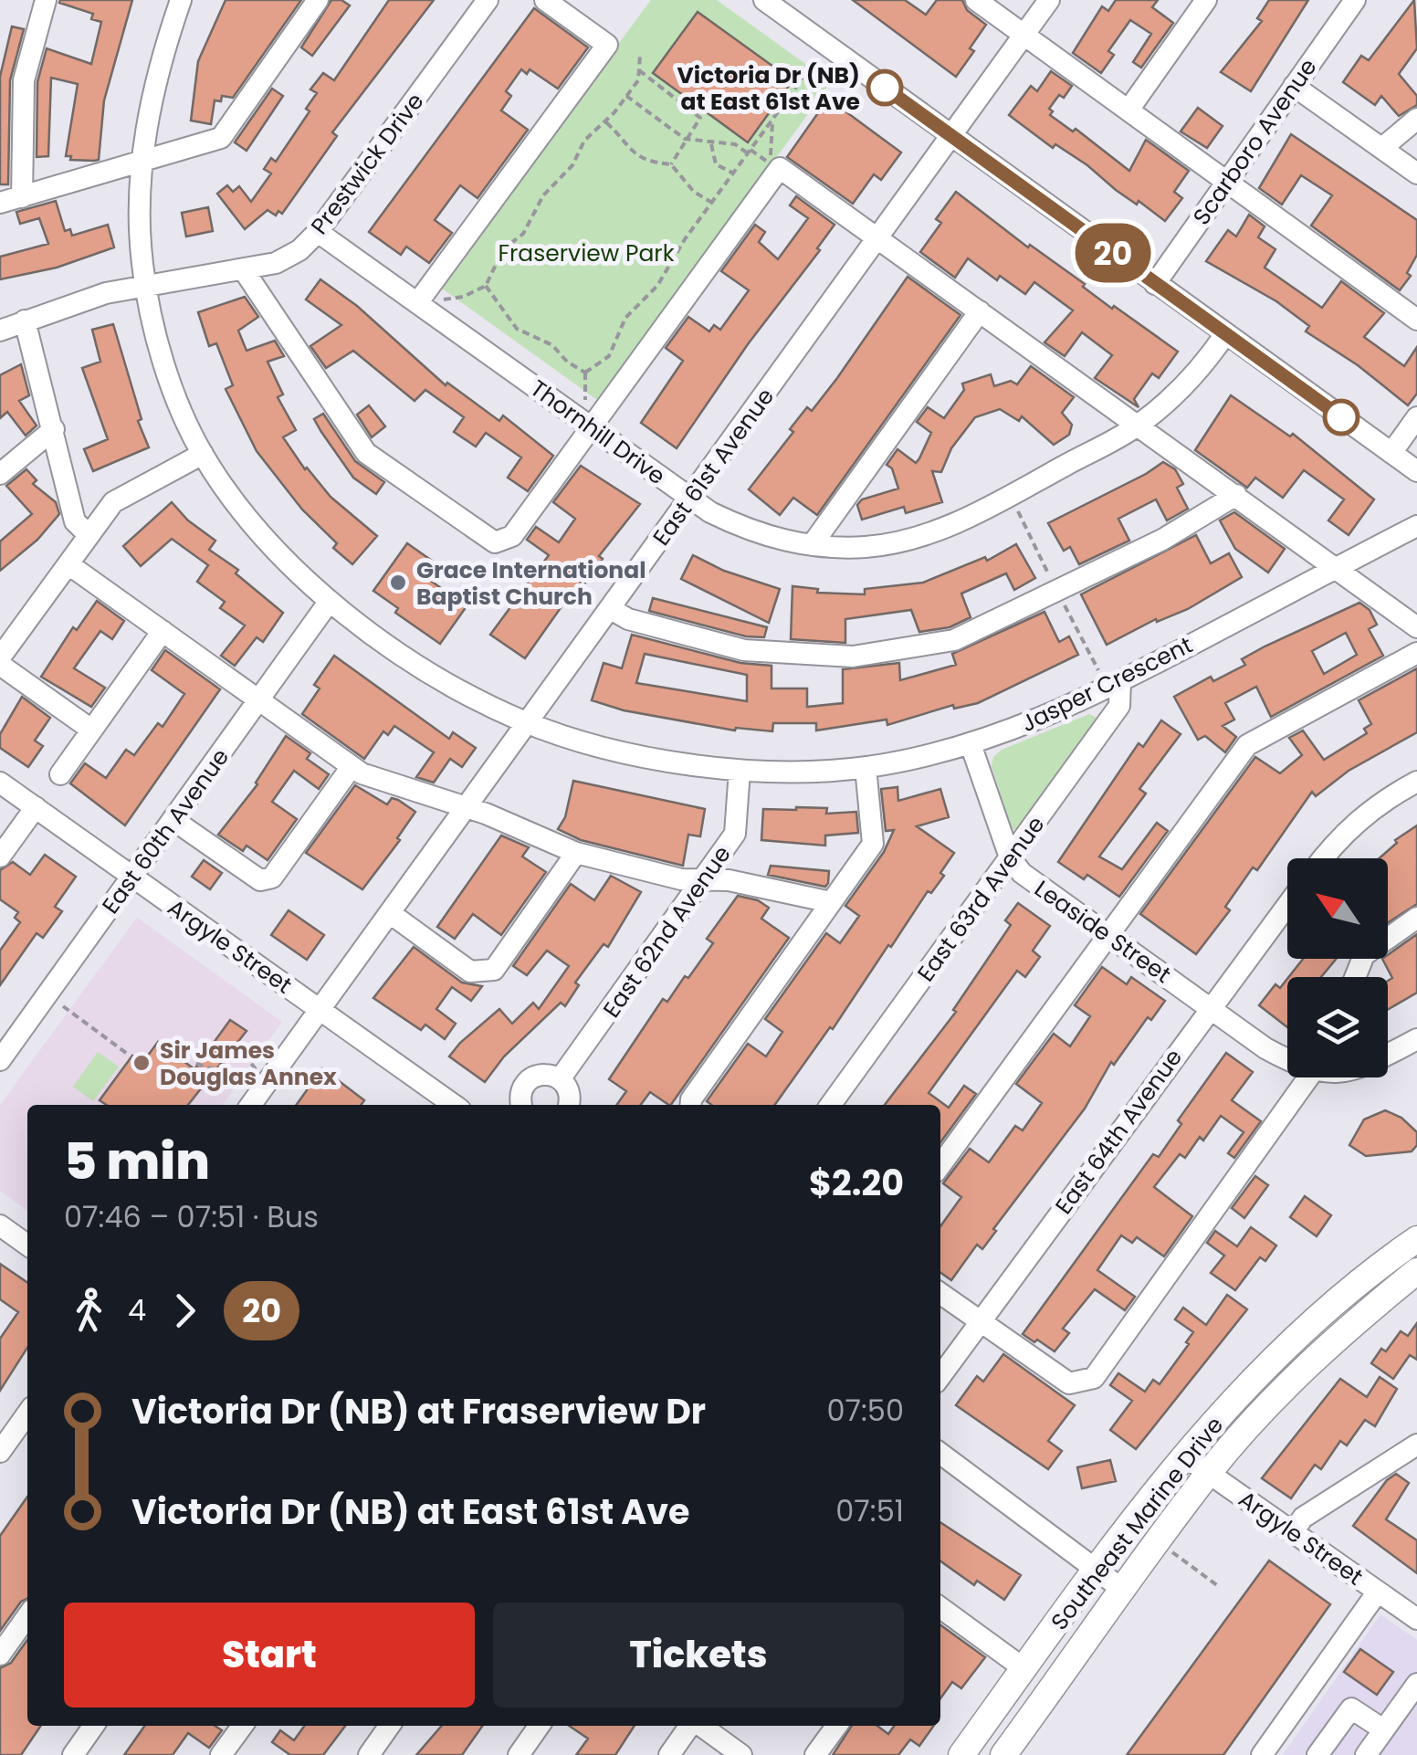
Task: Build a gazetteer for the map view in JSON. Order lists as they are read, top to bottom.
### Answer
{
  "streets": {
    "main road": ["Southeast Marine Drive"],
    "street": [
      "Scarboro Avenue",
      "Prestwick Drive",
      "Thornhill Drive",
      "East 61st Avenue",
      "Jasper Crescent",
      "East 60th Avenue",
      "East 63rd Avenue",
      "East 62nd Avenue",
      "Leaside Street",
      "Argyle Street",
      "East 64th Avenue"
    ]
  },
  "crossings": [
    ["Prestwick Drive", "Thornhill Drive"],
    ["Prestwick Drive", "Jasper Crescent"],
    ["Thornhill Drive", "East 61st Avenue"],
    ["East 61st Avenue", "Jasper Crescent"],
    ["East 61st Avenue", "Argyle Street"],
    ["Jasper Crescent", "East 60th Avenue"],
    ["Jasper Crescent", "East 63rd Avenue"],
    ["Jasper Crescent", "East 62nd Avenue"],
    ["Jasper Crescent", "Leaside Street"],
    ["East 60th Avenue", "Argyle Street"],
    ["East 63rd Avenue", "Leaside Street"],
    ["Leaside Street", "East 64th Avenue"],
    ["Argyle Street", "Southeast Marine Drive"]
  ],
  "parks": ["Fraserview Park"],
  "places": ["Victoria Dr (NB) at East 61st Ave", "Grace International Baptist Church", "Sir James Douglas Annex"],
  "lines": ["bus line 20"],
  "north": "top left",
  "page": {
    "on_map": "20",
    "heading": ["5 min", "07:46 – 07:51 · Bus", "$2.20"],
    "legs": ["4", "20"],
    "list": [
      {
        "name": "Victoria Dr (NB) at Fraserview Dr",
        "value": "07:50"
      },
      {
        "name": "Victoria Dr (NB) at East 61st Ave",
        "value": "07:51"
      }
    ],
    "buttons": ["Start", "Tickets"]
  }
}
